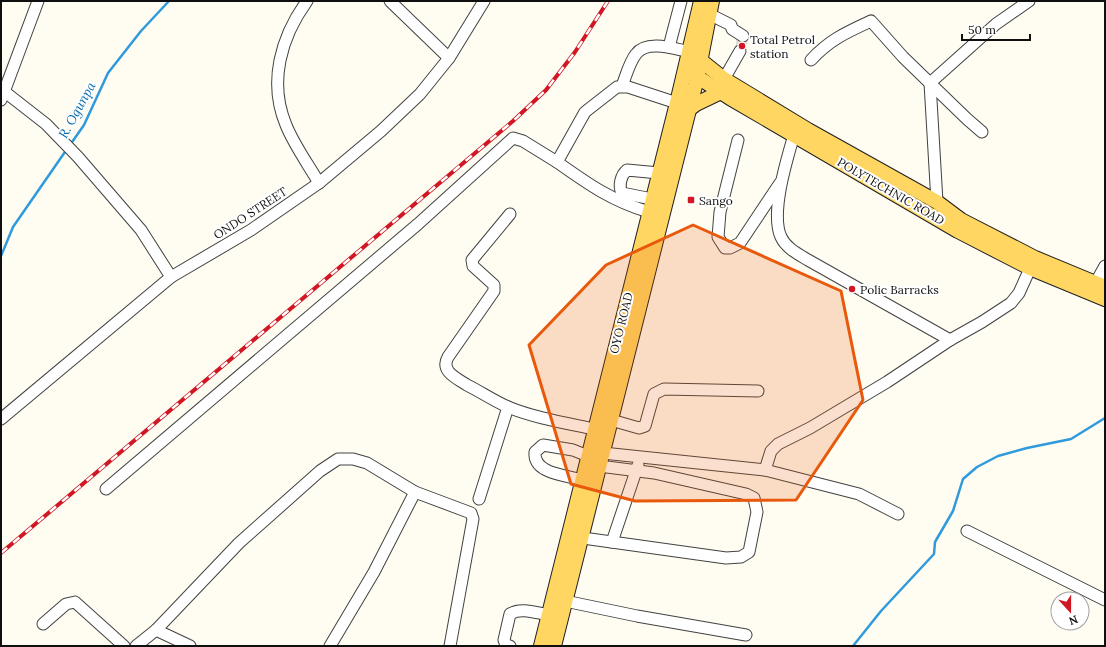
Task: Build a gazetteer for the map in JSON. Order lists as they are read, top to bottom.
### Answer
{
  "streets": {
    "main road": ["POLYTECHNIC ROAD", "OYO ROAD"],
    "street": ["ONDO STREET"]
  },
  "crossings": [
    ["POLYTECHNIC ROAD", "OYO ROAD"]
  ],
  "water": ["R. Ogunpa"],
  "places": {
    "other": ["Total Petrol station", "Polic Barracks"],
    "transit": ["Sango"]
  },
  "scale_bar": "50 m",
  "north": "bottom"
}
